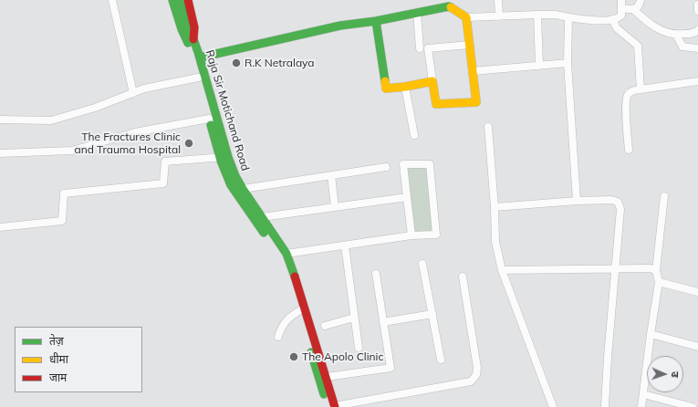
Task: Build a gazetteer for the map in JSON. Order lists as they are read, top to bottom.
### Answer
{
  "streets": {
    "main road": ["Raja Sir Motichand Road"]
  },
  "places": ["R.K Netralaya", "The Fractures Clinic and Trauma Hospital", "The Apolo Clinic"],
  "legend": ["तेज़", "धीमा", "जाम"],
  "north": "right"
}
